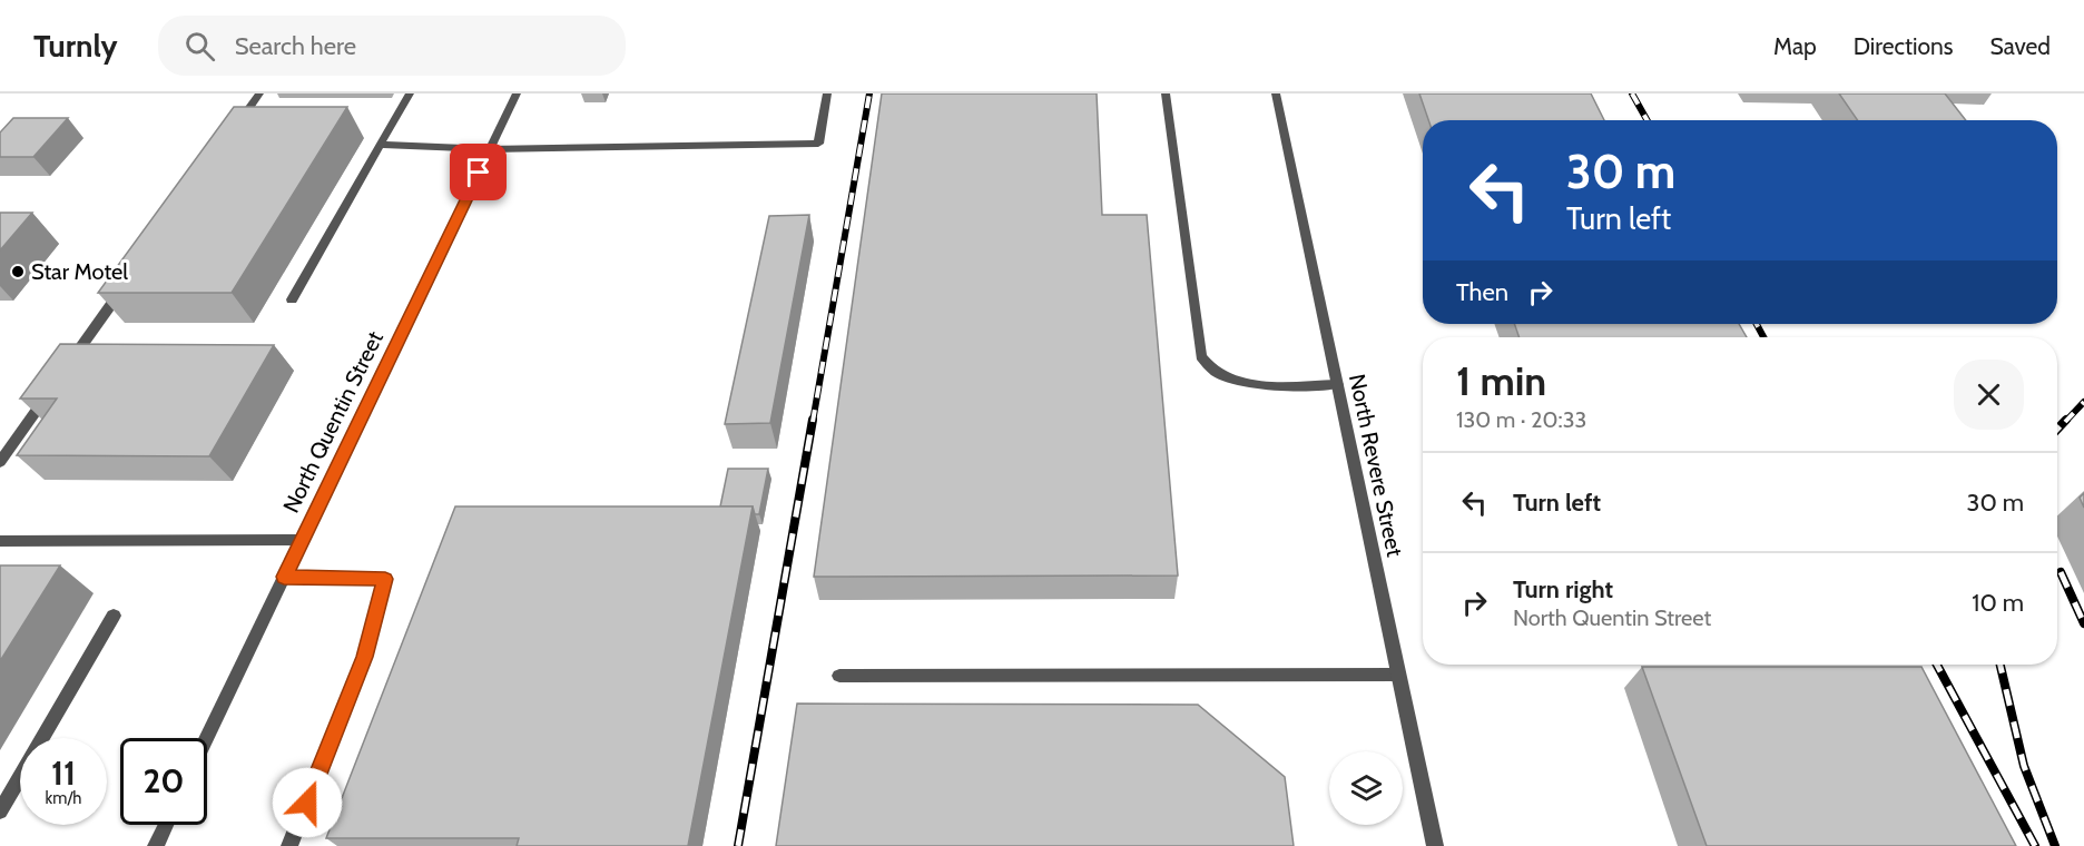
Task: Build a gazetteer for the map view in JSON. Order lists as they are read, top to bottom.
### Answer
{
  "streets": {
    "street": ["North Quentin Street", "North Revere Street"]
  },
  "places": ["Star Motel"],
  "page": {
    "header": "Turnly",
    "search": "Search here",
    "nav": ["Map", "Directions", "Saved"],
    "turn": ["30 m", "Turn left"],
    "then": "Then",
    "heading": ["1 min", "130 m · 20:33"],
    "list": [
      {
        "name": "Turn left",
        "value": "30 m"
      },
      {
        "name": "Turn right",
        "note": "North Quentin Street",
        "value": "10 m"
      }
    ],
    "speed": "11 km/h",
    "limit": "20"
  }
}
